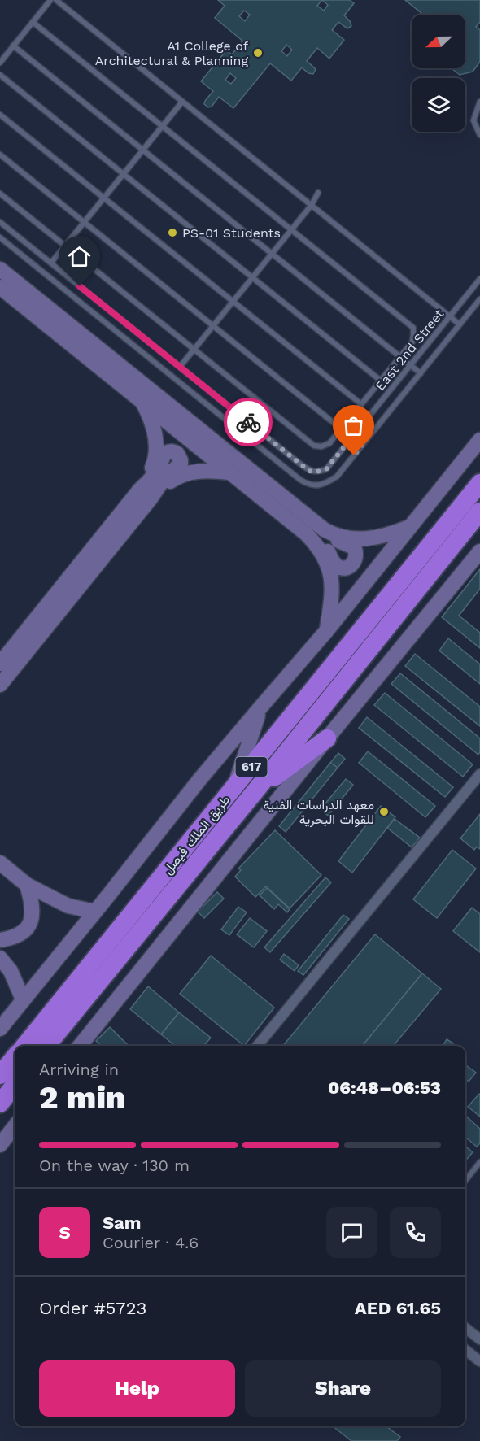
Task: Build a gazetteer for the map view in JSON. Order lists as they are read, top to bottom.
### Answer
{
  "streets": {
    "highway": ["617", "طريق الملك فيصل"],
    "lane": ["East 2nd Street"]
  },
  "places": ["A1 College of Architectural & Planning", "PS-01 Students", "معهد الدراسات الفنية للقوات البحرية"],
  "north": "left",
  "page": {
    "heading": ["2 min", "Arriving in", "06:48–06:53"],
    "panel": [
      "Sam",
      "Courier · 4.6",
      "Order #5723",
      "AED 61.65"
    ],
    "bar": "On the way · 130 m",
    "round": "S",
    "buttons": ["Help", "Share"]
  }
}
